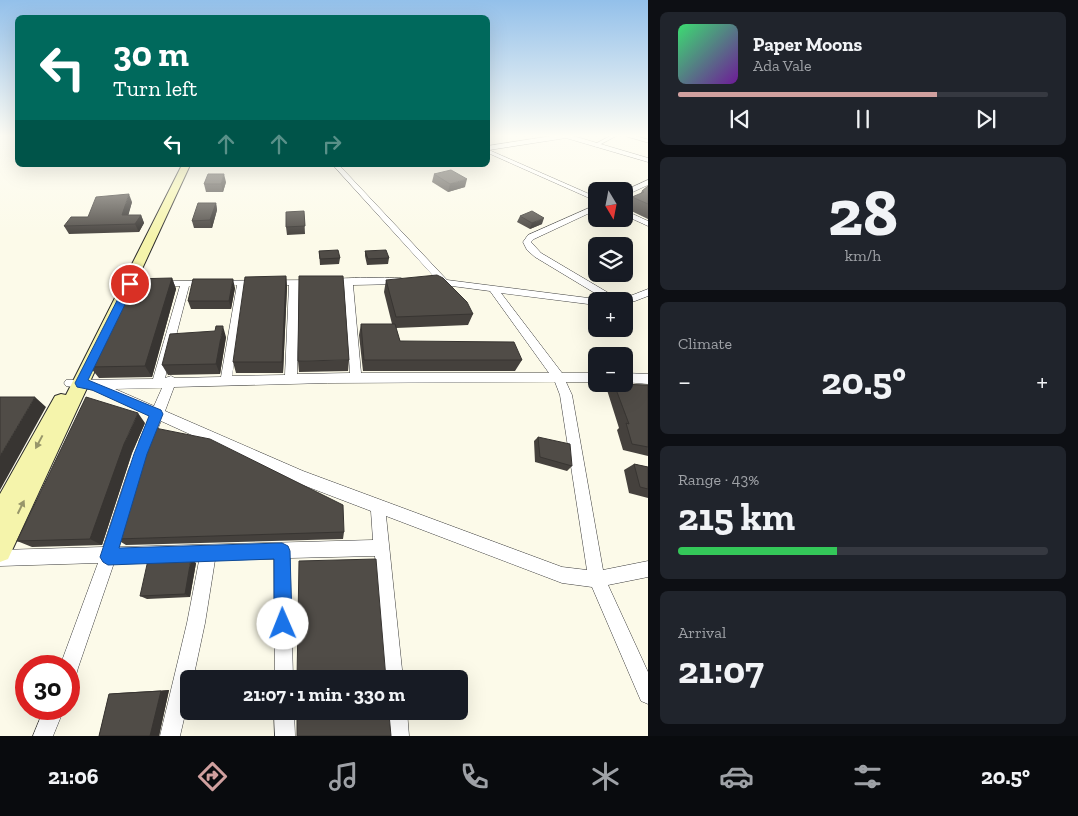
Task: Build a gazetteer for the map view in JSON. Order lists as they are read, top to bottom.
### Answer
{
  "north": "bottom",
  "page": {
    "turn": ["30 m", "Turn left"],
    "song": ["Paper Moons", "Ada Vale"],
    "tile": [
      ["28", "km/h"],
      "Climate",
      ["Range · 43%", "215 km"],
      ["Arrival", "21:07"]
    ],
    "map_buttons": ["+", "−"],
    "heat": ["−", "20.5°", "+"],
    "limit": "30",
    "trip": "21:07 · 1 min · 330 m",
    "tabs": ["21:06", "20.5°"]
  }
}
